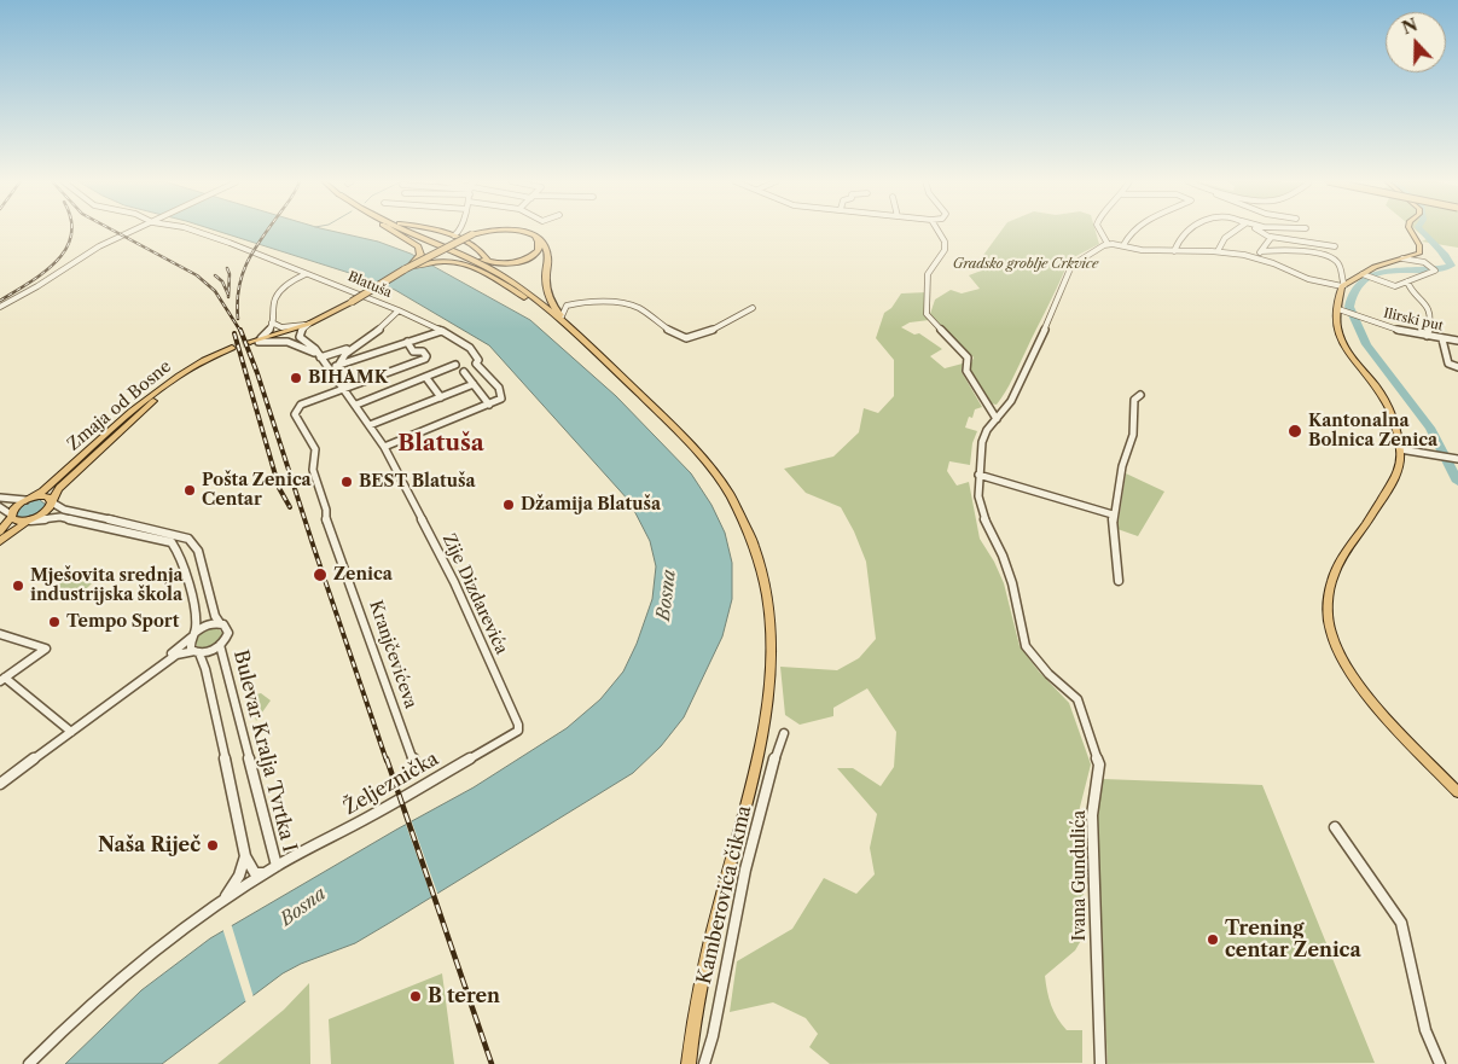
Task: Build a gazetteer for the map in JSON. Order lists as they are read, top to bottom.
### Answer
{
  "streets": {
    "main road": ["Zmaja od Bosne"],
    "street": [
      "Blatuša",
      "Ilirski put",
      "Zije Dizdarevića",
      "Kranjčevićeva",
      "Bulevar Kralja Tvrtka I",
      "Željeznička",
      "Ivana Gundulića",
      "Kamberovića čikma"
    ]
  },
  "crossings": [
    ["Zmaja od Bosne", "Bulevar Kralja Tvrtka I"],
    ["Zije Dizdarevića", "Željeznička"],
    ["Bulevar Kralja Tvrtka I", "Željeznička"]
  ],
  "districts": ["Blatuša"],
  "water": ["Bosna"],
  "parks": ["Gradsko groblje Crkvice"],
  "places": [
    "BIHAMK",
    "Kantonalna Bolnica Zenica",
    "BEST Blatuša",
    "Pošta Zenica Centar",
    "Džamija Blatuša",
    "Zenica",
    "Mješovita srednja industrijska škola",
    "Tempo Sport",
    "Naša Riječ",
    "Trening centar Zenica",
    "B teren"
  ],
  "north": "top"
}
